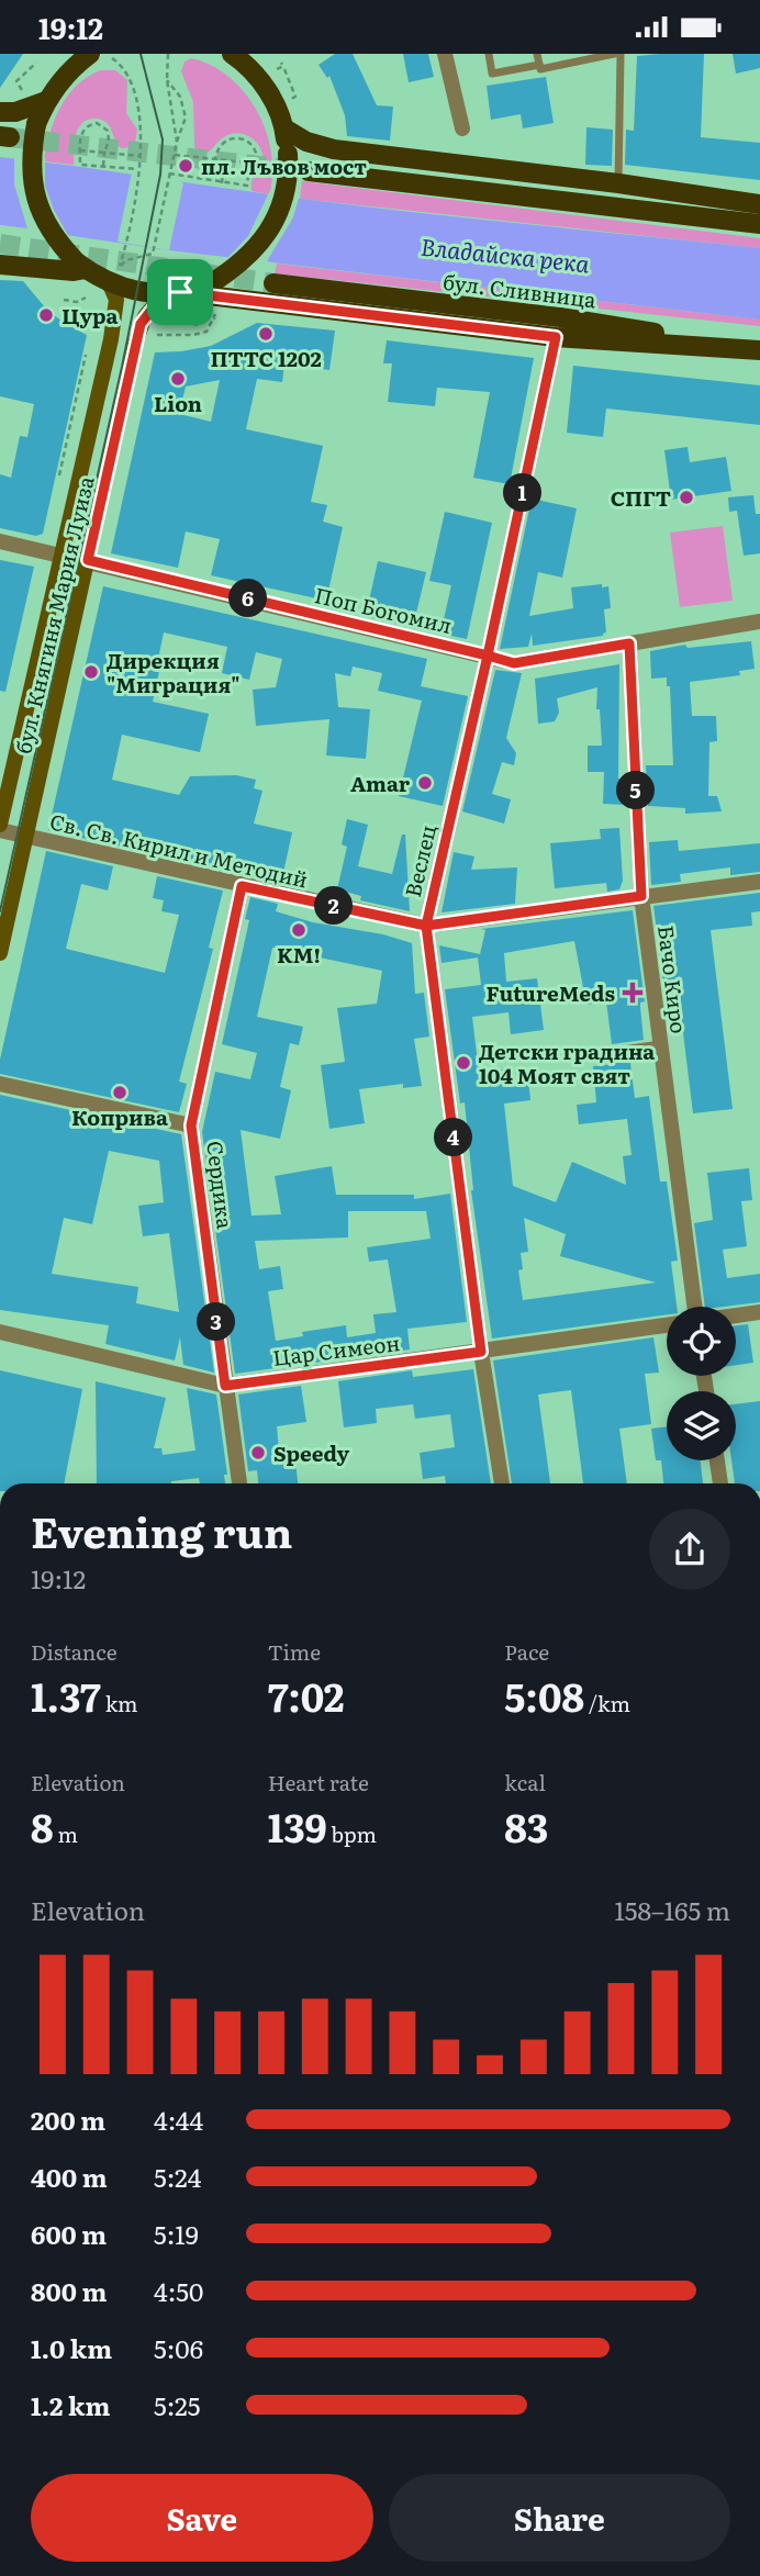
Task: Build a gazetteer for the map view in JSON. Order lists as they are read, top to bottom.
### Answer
{
  "streets": {
    "main road": ["бул. Сливница", "бул. Княгиня Мария Луиза"],
    "street": [
      "Поп Богомил",
      "Св. Св. Кирил и Методий",
      "Веслец",
      "Бачо Киро",
      "Сердика",
      "Цар Симеон"
    ]
  },
  "crossings": [
    ["Поп Богомил", "бул. Княгиня Мария Луиза"],
    ["Поп Богомил", "Веслец"],
    ["Поп Богомил", "Бачо Киро"],
    ["бул. Княгиня Мария Луиза", "Св. Св. Кирил и Методий"],
    ["Св. Св. Кирил и Методий", "Веслец"],
    ["Св. Св. Кирил и Методий", "Бачо Киро"],
    ["Св. Св. Кирил и Методий", "Сердика"],
    ["Веслец", "Цар Симеон"],
    ["Сердика", "Цар Симеон"]
  ],
  "water": ["Владайска река"],
  "places": {
    "other": [
      "пл. Лъвов мост",
      "Цура",
      "ПТТС 1202",
      "Lion",
      "СПГТ",
      "Дирекция \"Миграция\"",
      "Amar",
      "KM!",
      "Детски градина 104 Моят свят",
      "Коприва",
      "Speedy"
    ],
    "health": ["FutureMeds"]
  },
  "page": {
    "status": "19:12",
    "pins": [
      "1",
      "6",
      "5",
      "2",
      "4",
      "3"
    ],
    "heading": ["Evening run", "19:12"],
    "stats": [
      ["Distance", "1.37 km"],
      ["Time", "7:02"],
      ["Pace", "5:08 /km"],
      ["Elevation", "8 m"],
      ["Heart rate", "139 bpm"],
      ["kcal", "83"]
    ],
    "chart": ["Elevation", "158–165 m"],
    "list": [
      {
        "name": "200 m",
        "note": "4:44"
      },
      {
        "name": "400 m",
        "note": "5:24"
      },
      {
        "name": "600 m",
        "note": "5:19"
      },
      {
        "name": "800 m",
        "note": "4:50"
      },
      {
        "name": "1.0 km",
        "note": "5:06"
      },
      {
        "name": "1.2 km",
        "note": "5:25"
      }
    ],
    "buttons": ["Save", "Share"]
  }
}
